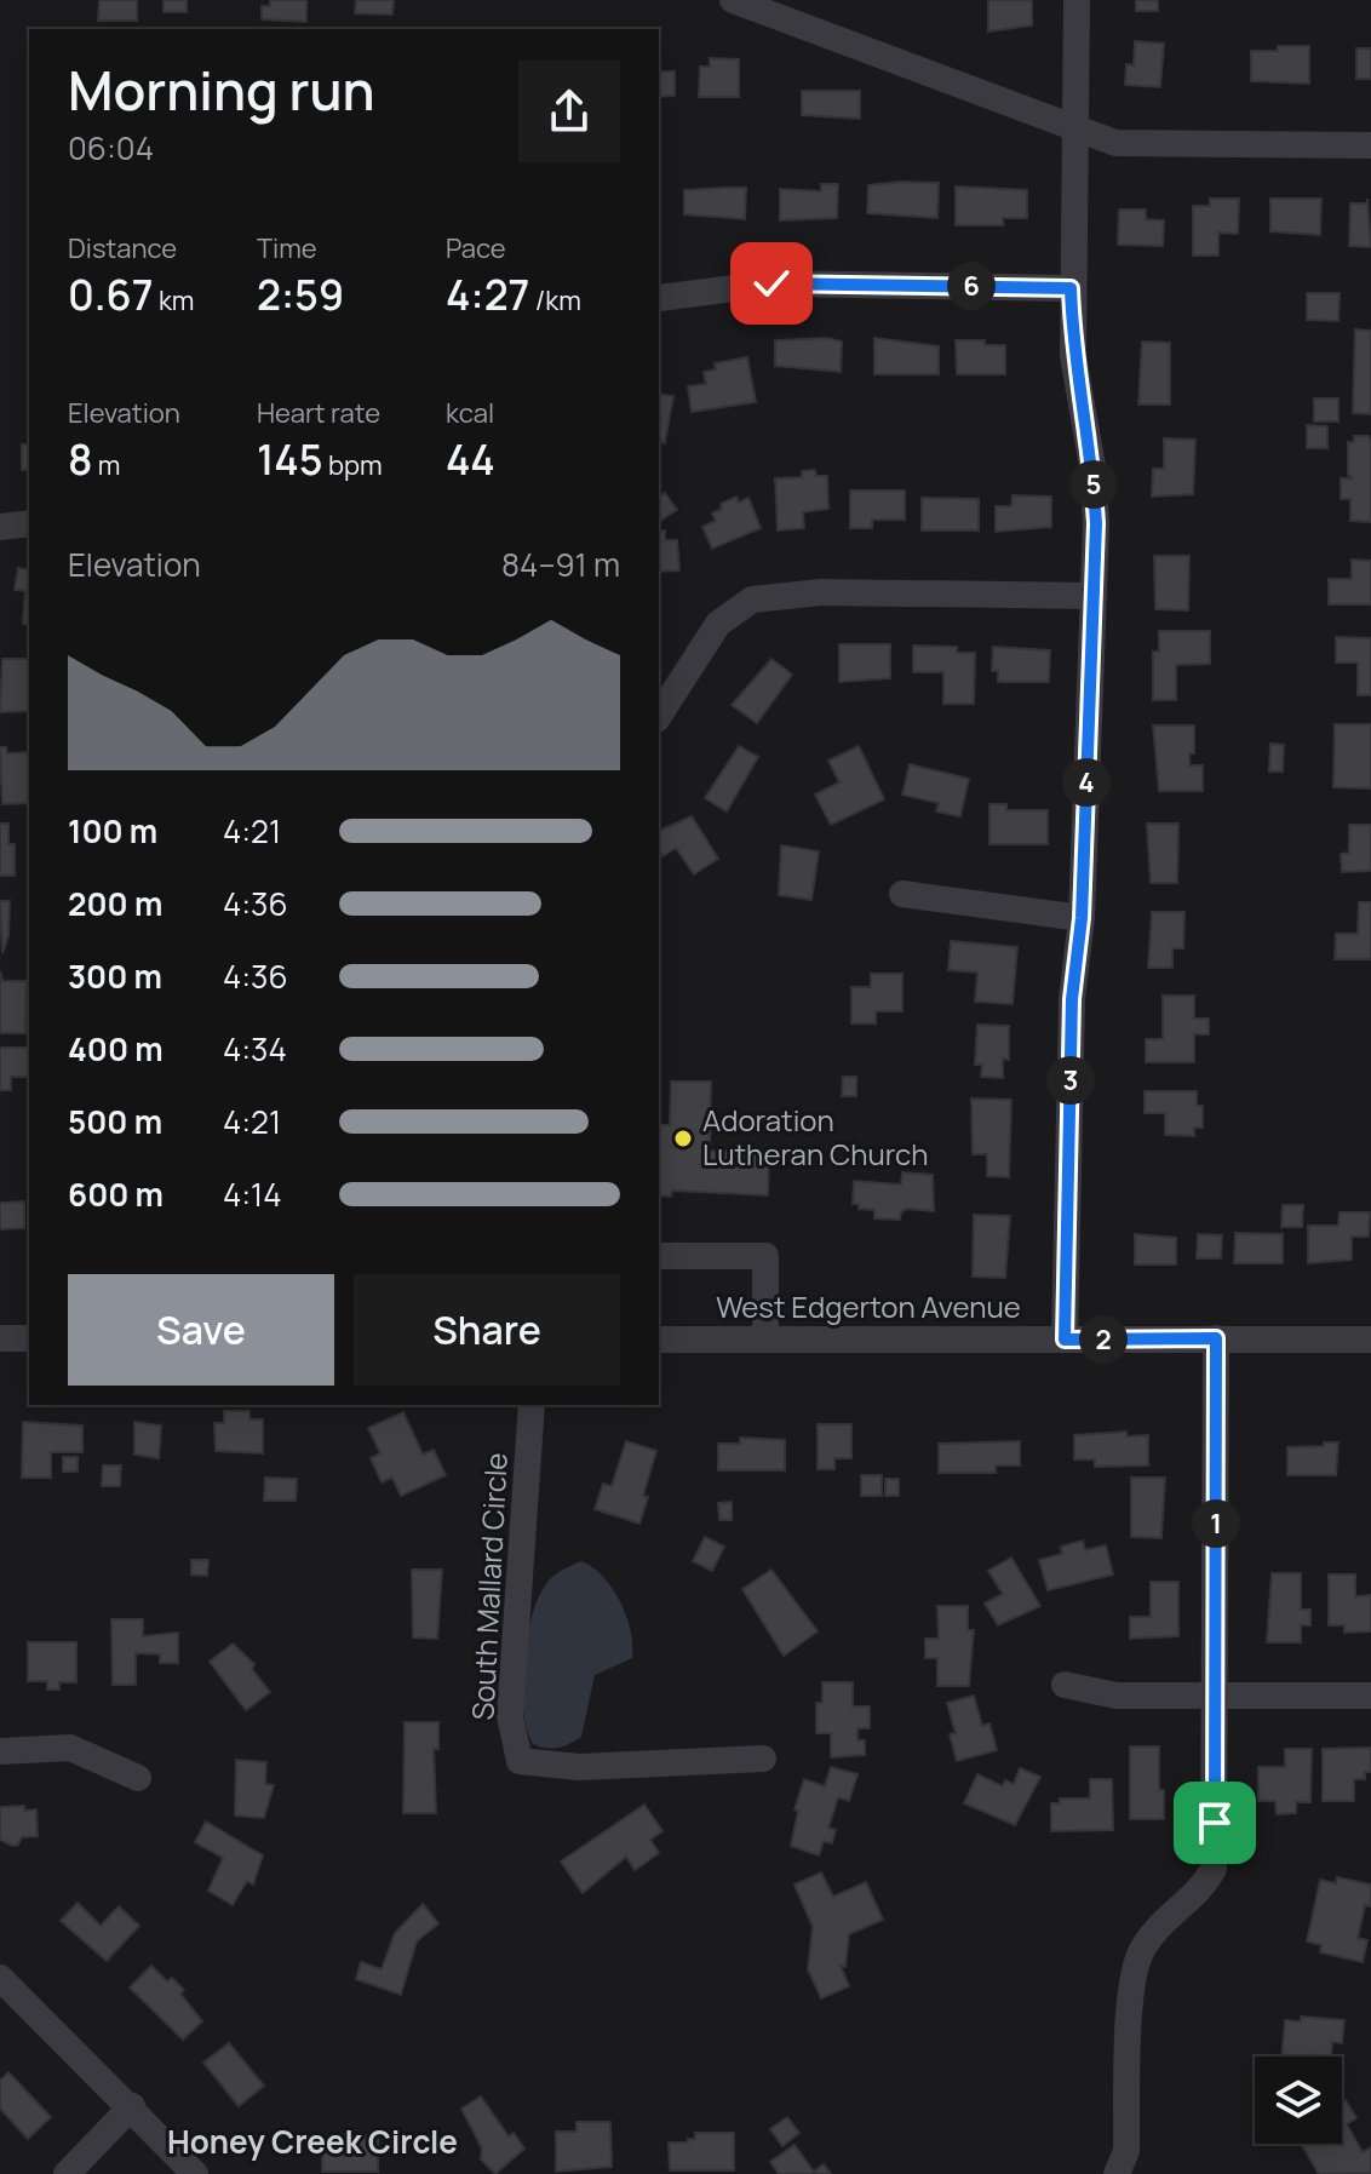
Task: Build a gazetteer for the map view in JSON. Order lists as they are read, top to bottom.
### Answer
{
  "streets": {
    "street": ["West Edgerton Avenue", "South Mallard Circle"]
  },
  "districts": ["Honey Creek Circle"],
  "places": ["Adoration Lutheran Church"],
  "page": {
    "heading": ["Morning run", "06:04"],
    "stats": [
      ["Distance", "0.67 km"],
      ["Time", "2:59"],
      ["Pace", "4:27 /km"],
      ["Elevation", "8 m"],
      ["Heart rate", "145 bpm"],
      ["kcal", "44"]
    ],
    "pins": [
      "6",
      "5",
      "4",
      "3",
      "2",
      "1"
    ],
    "chart": ["Elevation", "84–91 m"],
    "list": [
      {
        "name": "100 m",
        "note": "4:21"
      },
      {
        "name": "200 m",
        "note": "4:36"
      },
      {
        "name": "300 m",
        "note": "4:36"
      },
      {
        "name": "400 m",
        "note": "4:34"
      },
      {
        "name": "500 m",
        "note": "4:21"
      },
      {
        "name": "600 m",
        "note": "4:14"
      }
    ],
    "buttons": ["Save", "Share"]
  }
}
